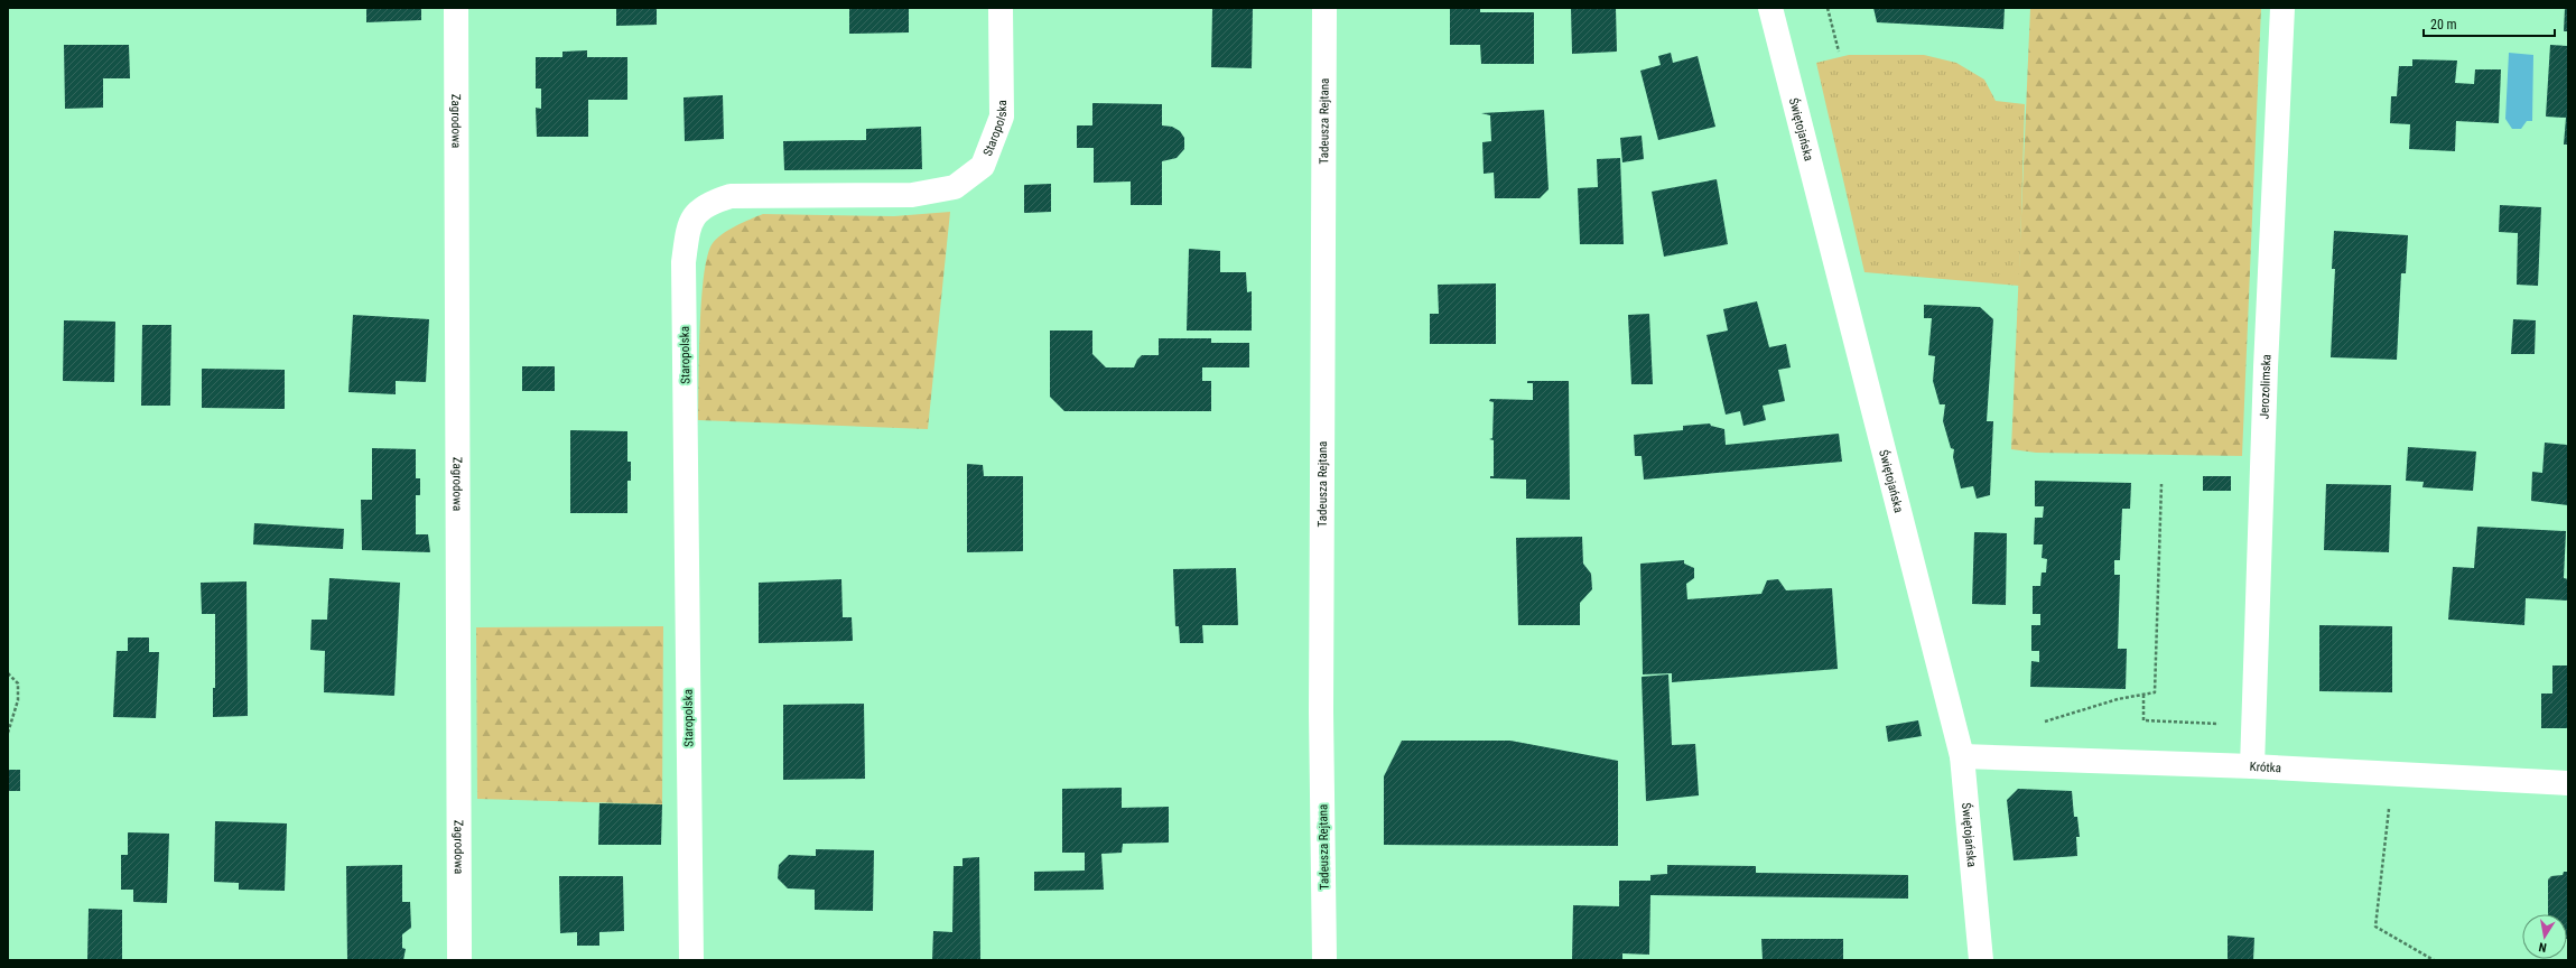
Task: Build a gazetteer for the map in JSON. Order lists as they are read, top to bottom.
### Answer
{
  "streets": {
    "street": [
      "Zagrodowa",
      "Tadeusza Rejtana",
      "Staropolska",
      "Świętojańska",
      "Jerozolimska",
      "Krótka"
    ]
  },
  "crossings": [
    ["Świętojańska", "Krótka"],
    ["Jerozolimska", "Krótka"]
  ],
  "scale_bar": "20 m",
  "north": "bottom"
}
